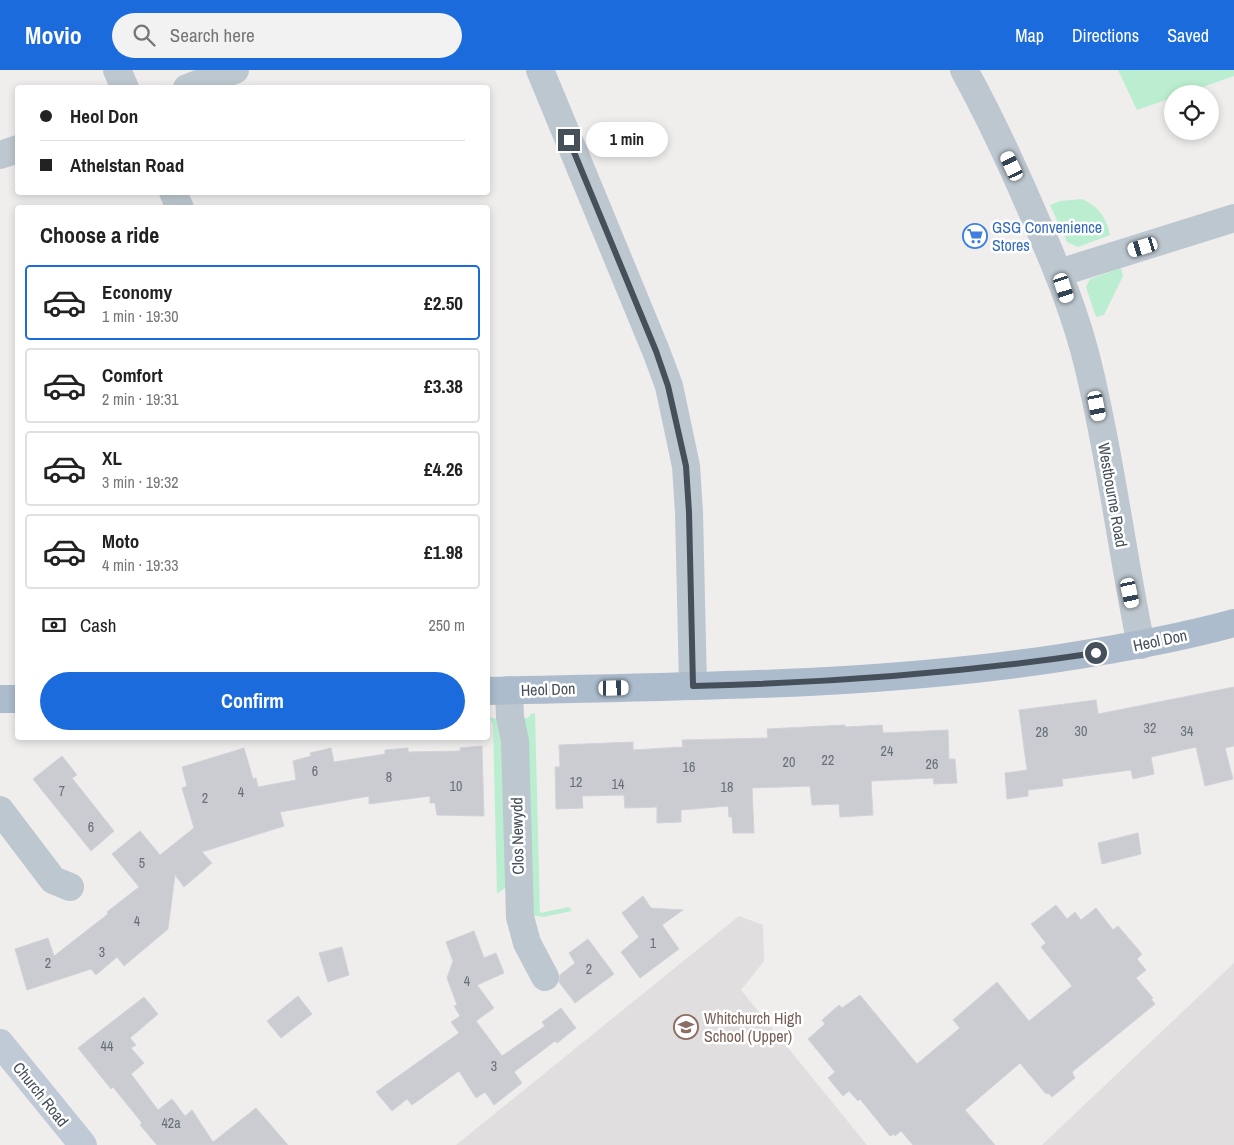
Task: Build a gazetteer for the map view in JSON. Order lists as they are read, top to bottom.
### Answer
{
  "streets": {
    "main road": ["Heol Don"],
    "street": ["Westbourne Road", "Clos Newydd", "Church Road"]
  },
  "crossings": [
    ["Westbourne Road", "Heol Don"],
    ["Heol Don", "Clos Newydd"]
  ],
  "places": {
    "supermarket": ["GSG Convenience Stores"],
    "school or university": ["Whitchurch High School (Upper)"]
  },
  "house_numbers": [
    "32",
    "30",
    "34",
    "28",
    "24",
    "22",
    "20",
    "26",
    "16",
    "6",
    "8",
    "12",
    "14",
    "10",
    "18",
    "7",
    "4",
    "2",
    "6",
    "5",
    "4",
    "1",
    "3",
    "2",
    "2",
    "4",
    "44",
    "3",
    "42a"
  ],
  "page": {
    "header": "Movio",
    "search": "Search here",
    "nav": ["Map", "Directions", "Saved"],
    "banner": ["Heol Don", "Athelstan Road"],
    "bubble": "1 min",
    "heading": "Choose a ride",
    "list": [
      {
        "name": "Economy",
        "note": "1 min · 19:30",
        "value": "£2.50"
      },
      {
        "name": "Comfort",
        "note": "2 min · 19:31",
        "value": "£3.38"
      },
      {
        "name": "XL",
        "note": "3 min · 19:32",
        "value": "£4.26"
      },
      {
        "name": "Moto",
        "note": "4 min · 19:33",
        "value": "£1.98"
      }
    ],
    "pay": ["Cash", "250 m"],
    "buttons": "Confirm"
  }
}
